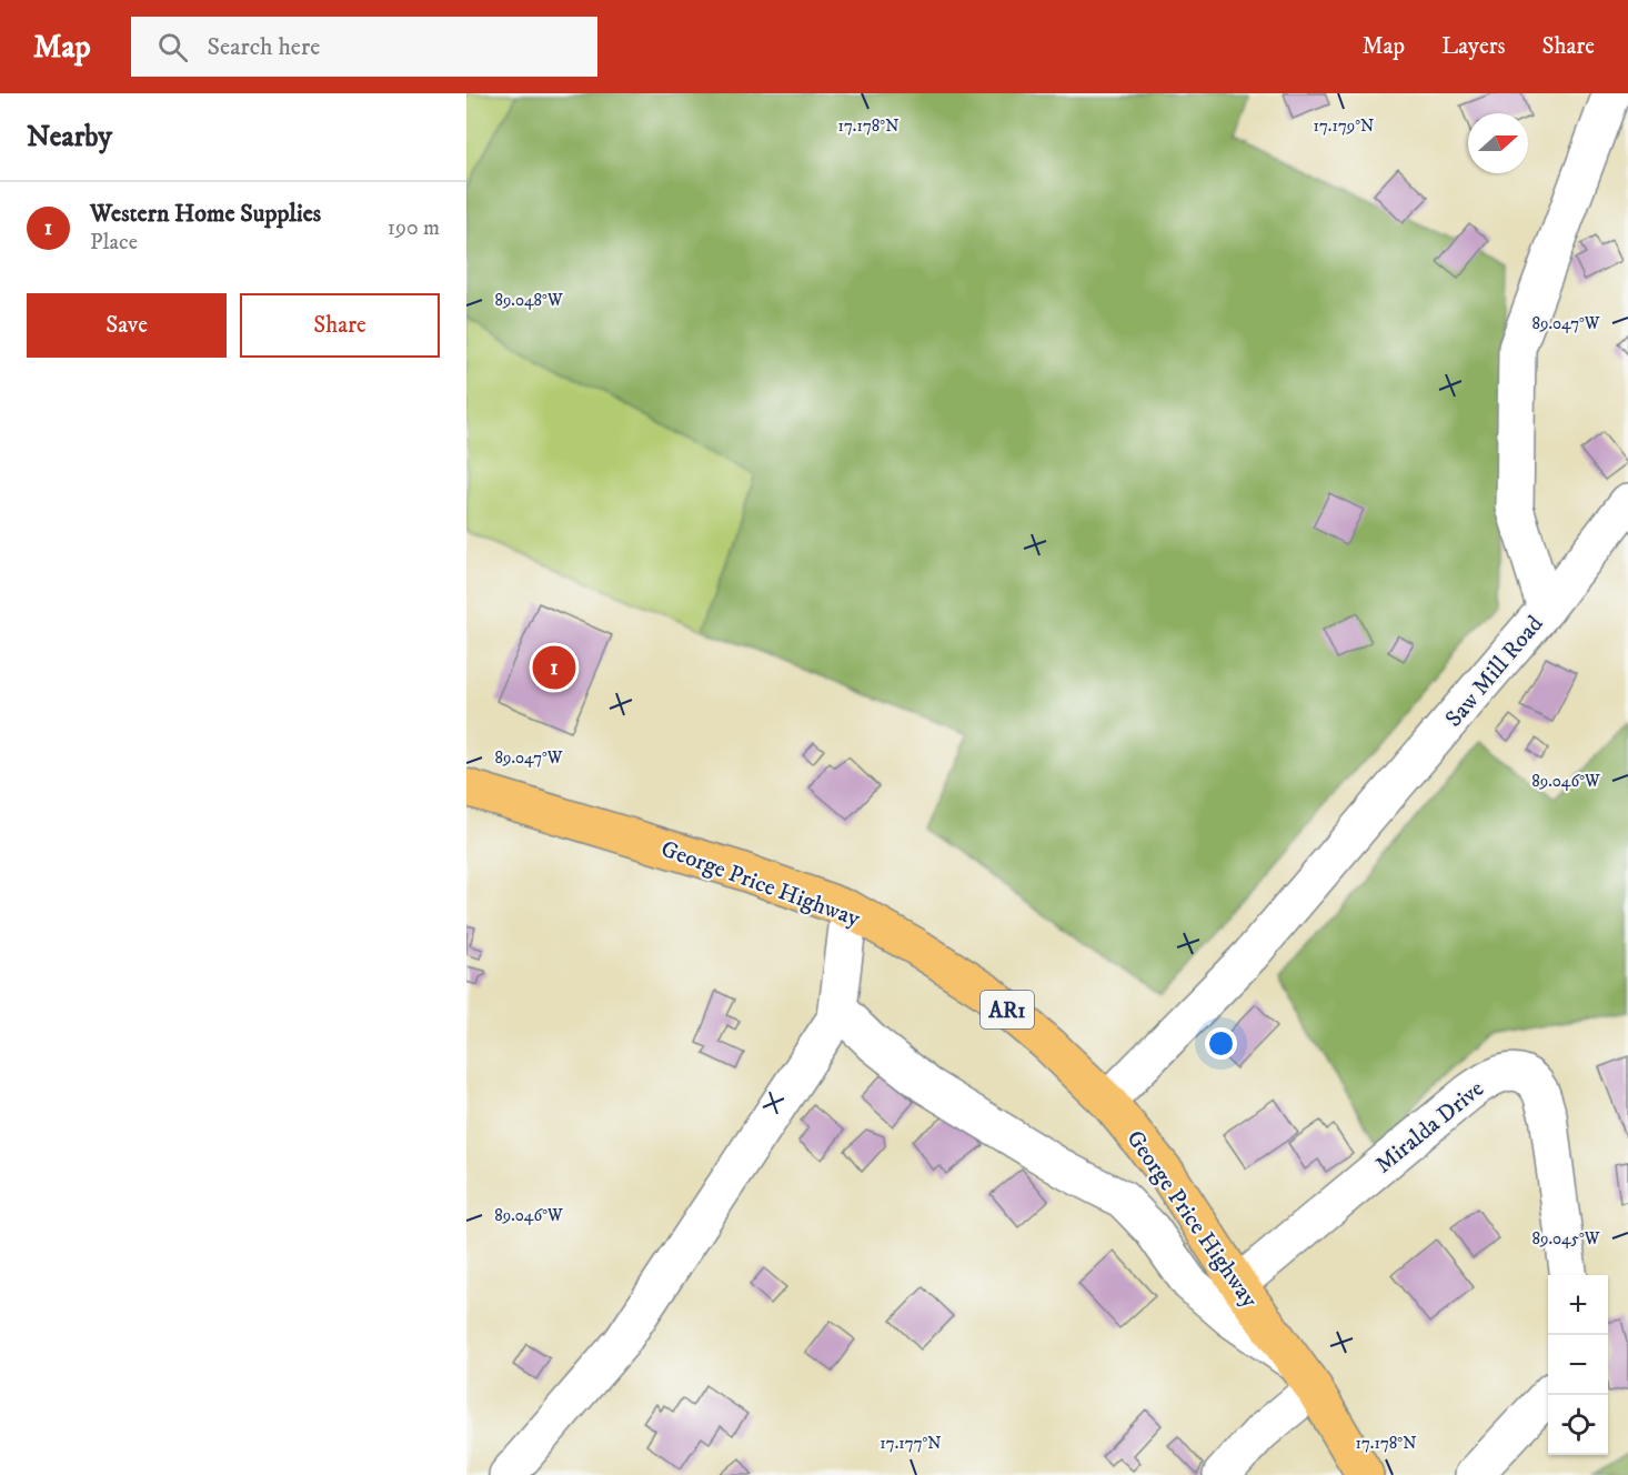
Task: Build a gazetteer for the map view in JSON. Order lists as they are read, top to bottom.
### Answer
{
  "streets": {
    "highway": ["George Price Highway", "AR1"],
    "street": ["Saw Mill Road", "Miralda Drive"]
  },
  "crossings": [
    ["Saw Mill Road", "George Price Highway"],
    ["George Price Highway", "Miralda Drive"]
  ],
  "north": "right",
  "page": {
    "header": "Map",
    "search": "Search here",
    "nav": ["Map", "Layers", "Share"],
    "heading": "Nearby",
    "list": [
      {
        "mark": "1",
        "name": "Western Home Supplies",
        "note": "Place",
        "value": "190 m"
      }
    ],
    "buttons": ["Save", "Share"],
    "pins": "1",
    "map_buttons": ["+", "−"]
  },
  "coordinates": [
    "17.178°N",
    "17.179°N",
    "89.048°W",
    "89.047°W",
    "89.046°W",
    "89.045°W",
    "17.177°N"
  ]
}
